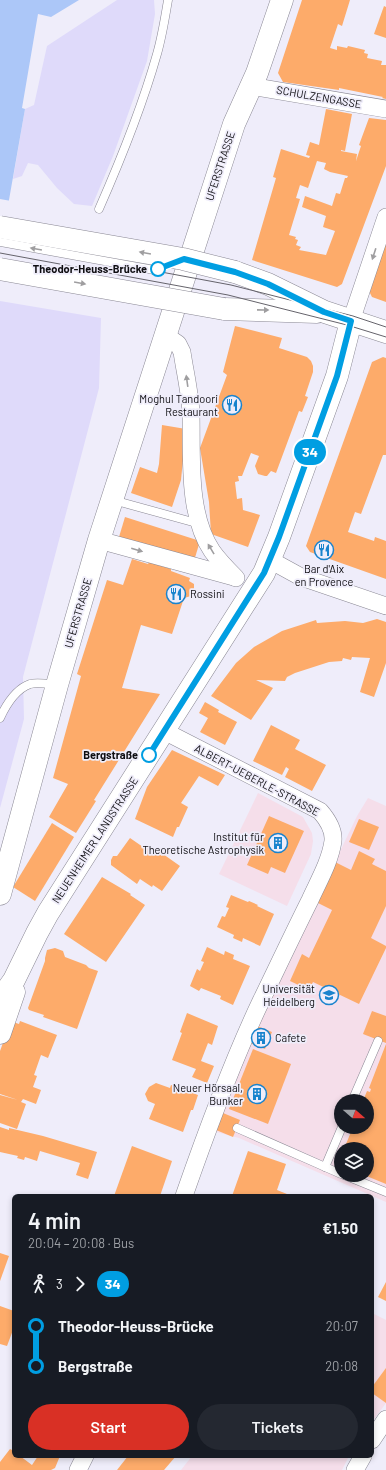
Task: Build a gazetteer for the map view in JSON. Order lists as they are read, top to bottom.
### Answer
{
  "streets": {
    "main road": ["UFERSTRASSE", "NEUENHEIMER LANDSTRASSE"],
    "street": ["SCHULZENGASSE", "ALBERT-UEBERLE-STRASSE"]
  },
  "crossings": [
    ["SCHULZENGASSE", "UFERSTRASSE"],
    ["ALBERT-UEBERLE-STRASSE", "NEUENHEIMER LANDSTRASSE"]
  ],
  "places": {
    "other": ["Theodor-Heuss-Brücke", "Bergstraße"],
    "restaurant": ["Moghul Tandoori Restaurant", "Bar d'Aix en Provence", "Rossini"],
    "building": ["Institut für Theoretische Astrophysik", "Cafete", "Neuer Hörsaal, Bunker"],
    "school or university": ["Universität Heidelberg"]
  },
  "lines": ["bus line 34"],
  "north": "right",
  "page": {
    "on_map": "34",
    "heading": ["4 min", "20:04 – 20:08 · Bus", "€1.50"],
    "legs": ["3", "34"],
    "list": [
      {
        "name": "Theodor-Heuss-Brücke",
        "value": "20:07"
      },
      {
        "name": "Bergstraße",
        "value": "20:08"
      }
    ],
    "buttons": ["Start", "Tickets"]
  }
}
